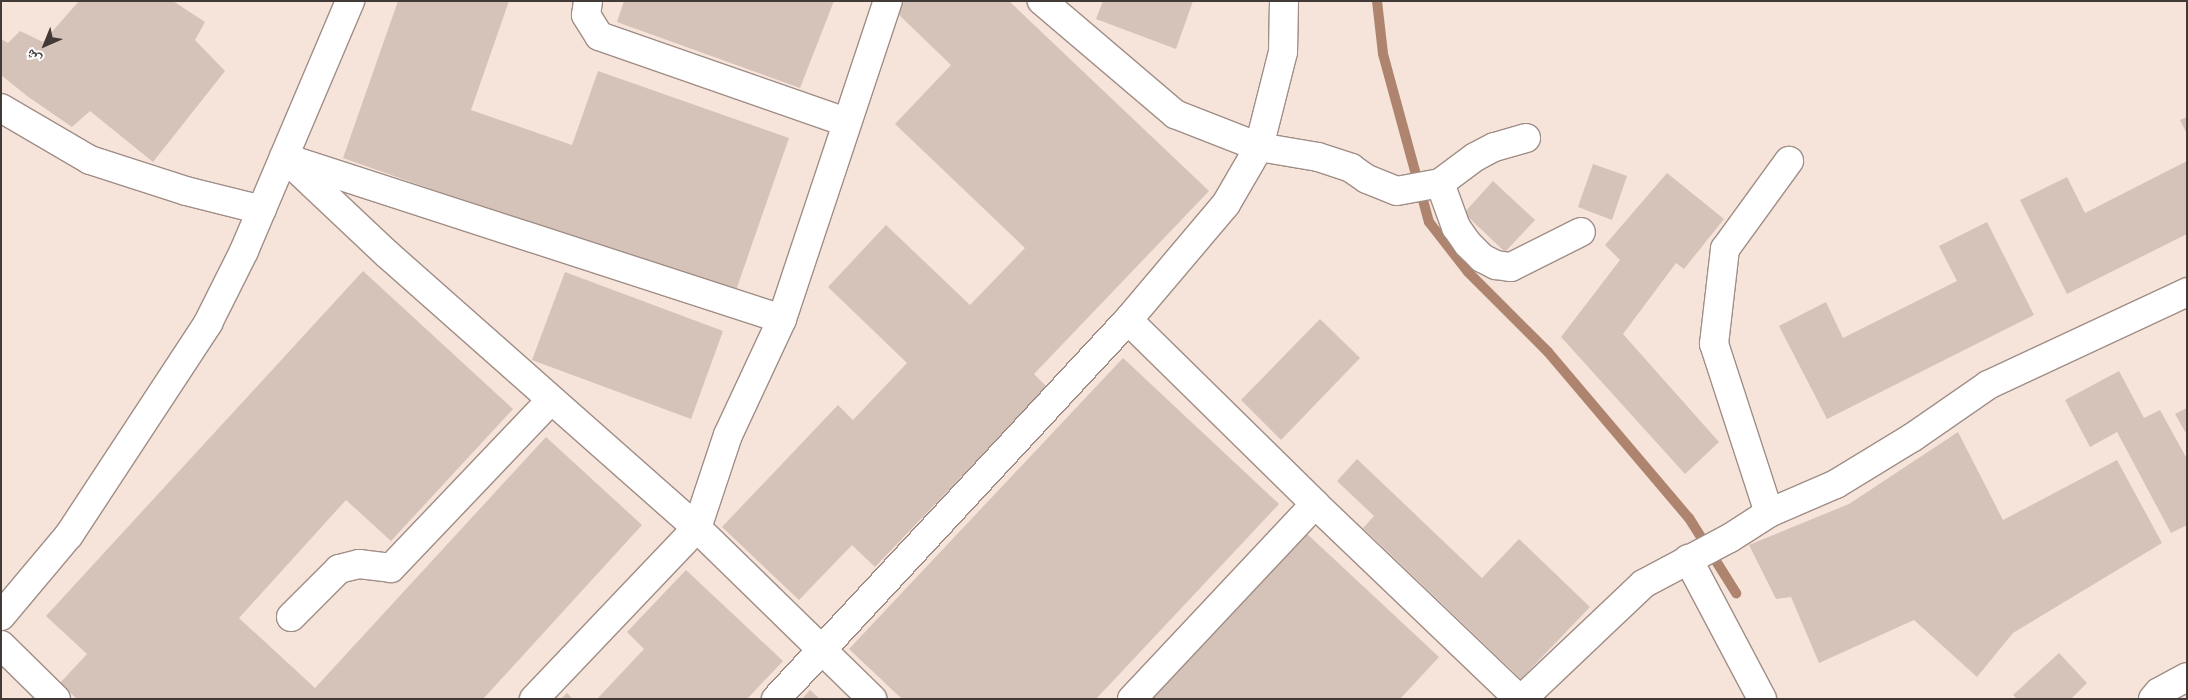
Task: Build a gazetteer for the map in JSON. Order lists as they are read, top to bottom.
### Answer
{
  "north": "bottom left"
}
